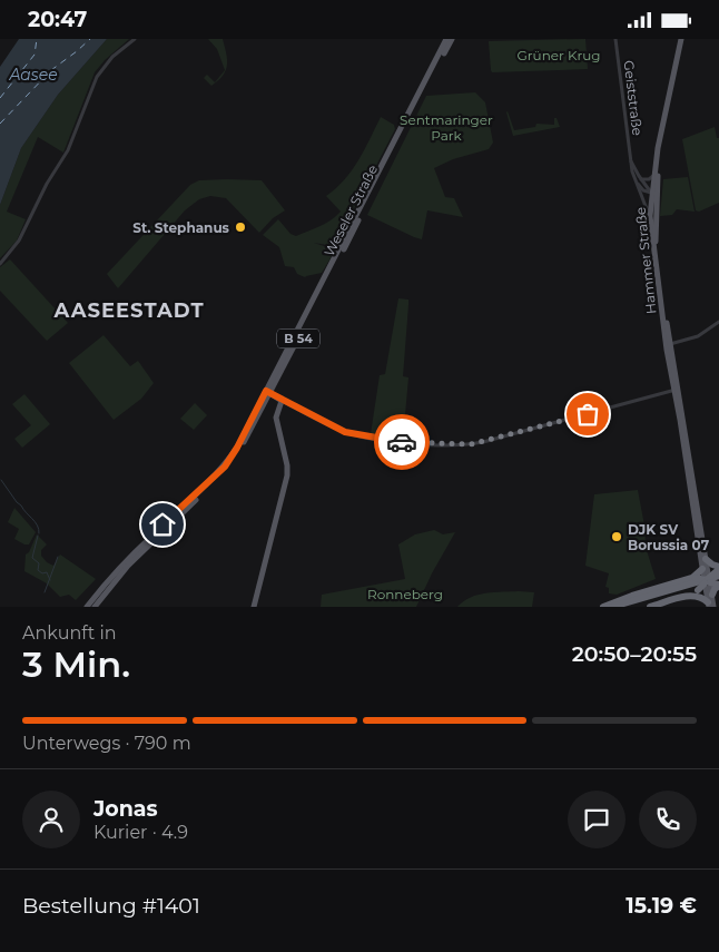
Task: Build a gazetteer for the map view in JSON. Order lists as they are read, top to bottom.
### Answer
{
  "streets": {
    "main road": ["Weseler Straße", "Hammer Straße", "B 54"],
    "street": ["Geiststraße"]
  },
  "crossings": [
    ["Geiststraße", "Hammer Straße"]
  ],
  "districts": ["AASEESTADT"],
  "water": ["Aasee"],
  "parks": ["Grüner Krug", "Sentmaringer Park", "Ronneberg"],
  "places": ["St. Stephanus", "DJK SV Borussia 07"],
  "page": {
    "status": "20:47",
    "heading": ["3 Min.", "Ankunft in", "20:50–20:55"],
    "panel": [
      "Jonas",
      "Kurier · 4.9",
      "Bestellung #1401",
      "15.19 €"
    ],
    "bar": "Unterwegs · 790 m"
  }
}
